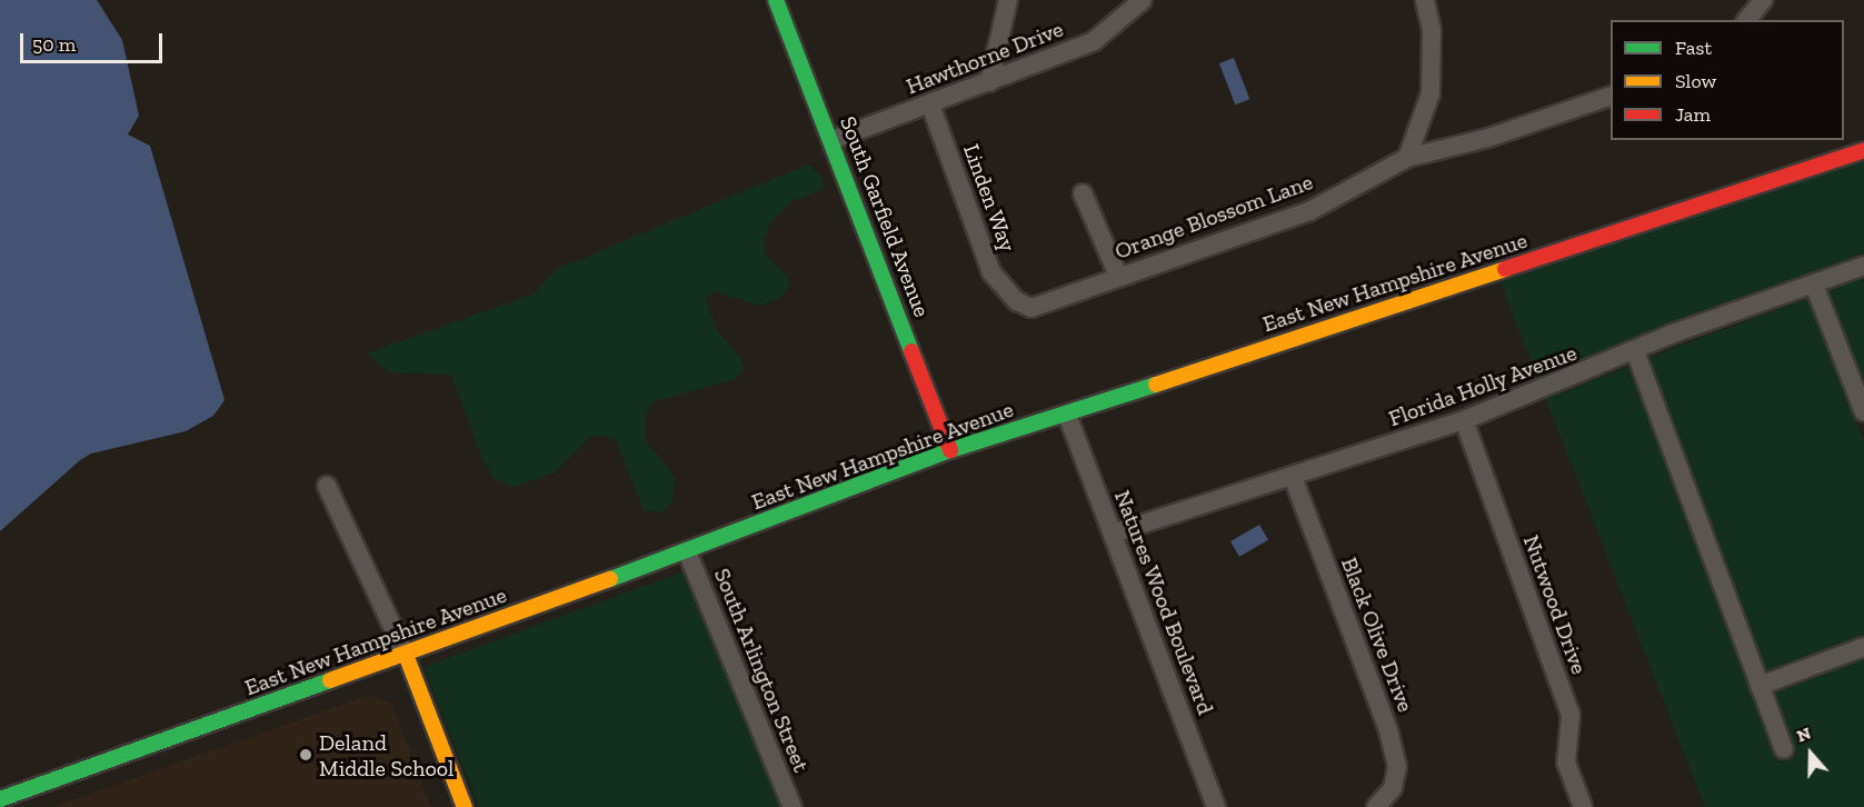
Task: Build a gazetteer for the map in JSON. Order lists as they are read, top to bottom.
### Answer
{
  "streets": {
    "street": [
      "Hawthorne Drive",
      "Linden Way",
      "South Garfield Avenue",
      "Orange Blossom Lane",
      "East New Hampshire Avenue",
      "Florida Holly Avenue",
      "Natures Wood Boulevard",
      "Nutwood Drive",
      "Black Olive Drive",
      "South Arlington Street"
    ]
  },
  "crossings": [
    ["Hawthorne Drive", "Linden Way"],
    ["Hawthorne Drive", "South Garfield Avenue"],
    ["Linden Way", "Orange Blossom Lane"],
    ["South Garfield Avenue", "East New Hampshire Avenue"],
    ["East New Hampshire Avenue", "Natures Wood Boulevard"],
    ["East New Hampshire Avenue", "South Arlington Street"],
    ["Florida Holly Avenue", "Natures Wood Boulevard"],
    ["Florida Holly Avenue", "Nutwood Drive"],
    ["Florida Holly Avenue", "Black Olive Drive"]
  ],
  "places": ["Deland Middle School"],
  "legend": ["Fast", "Slow", "Jam"],
  "scale_bar": "50 m",
  "north": "top"
}
